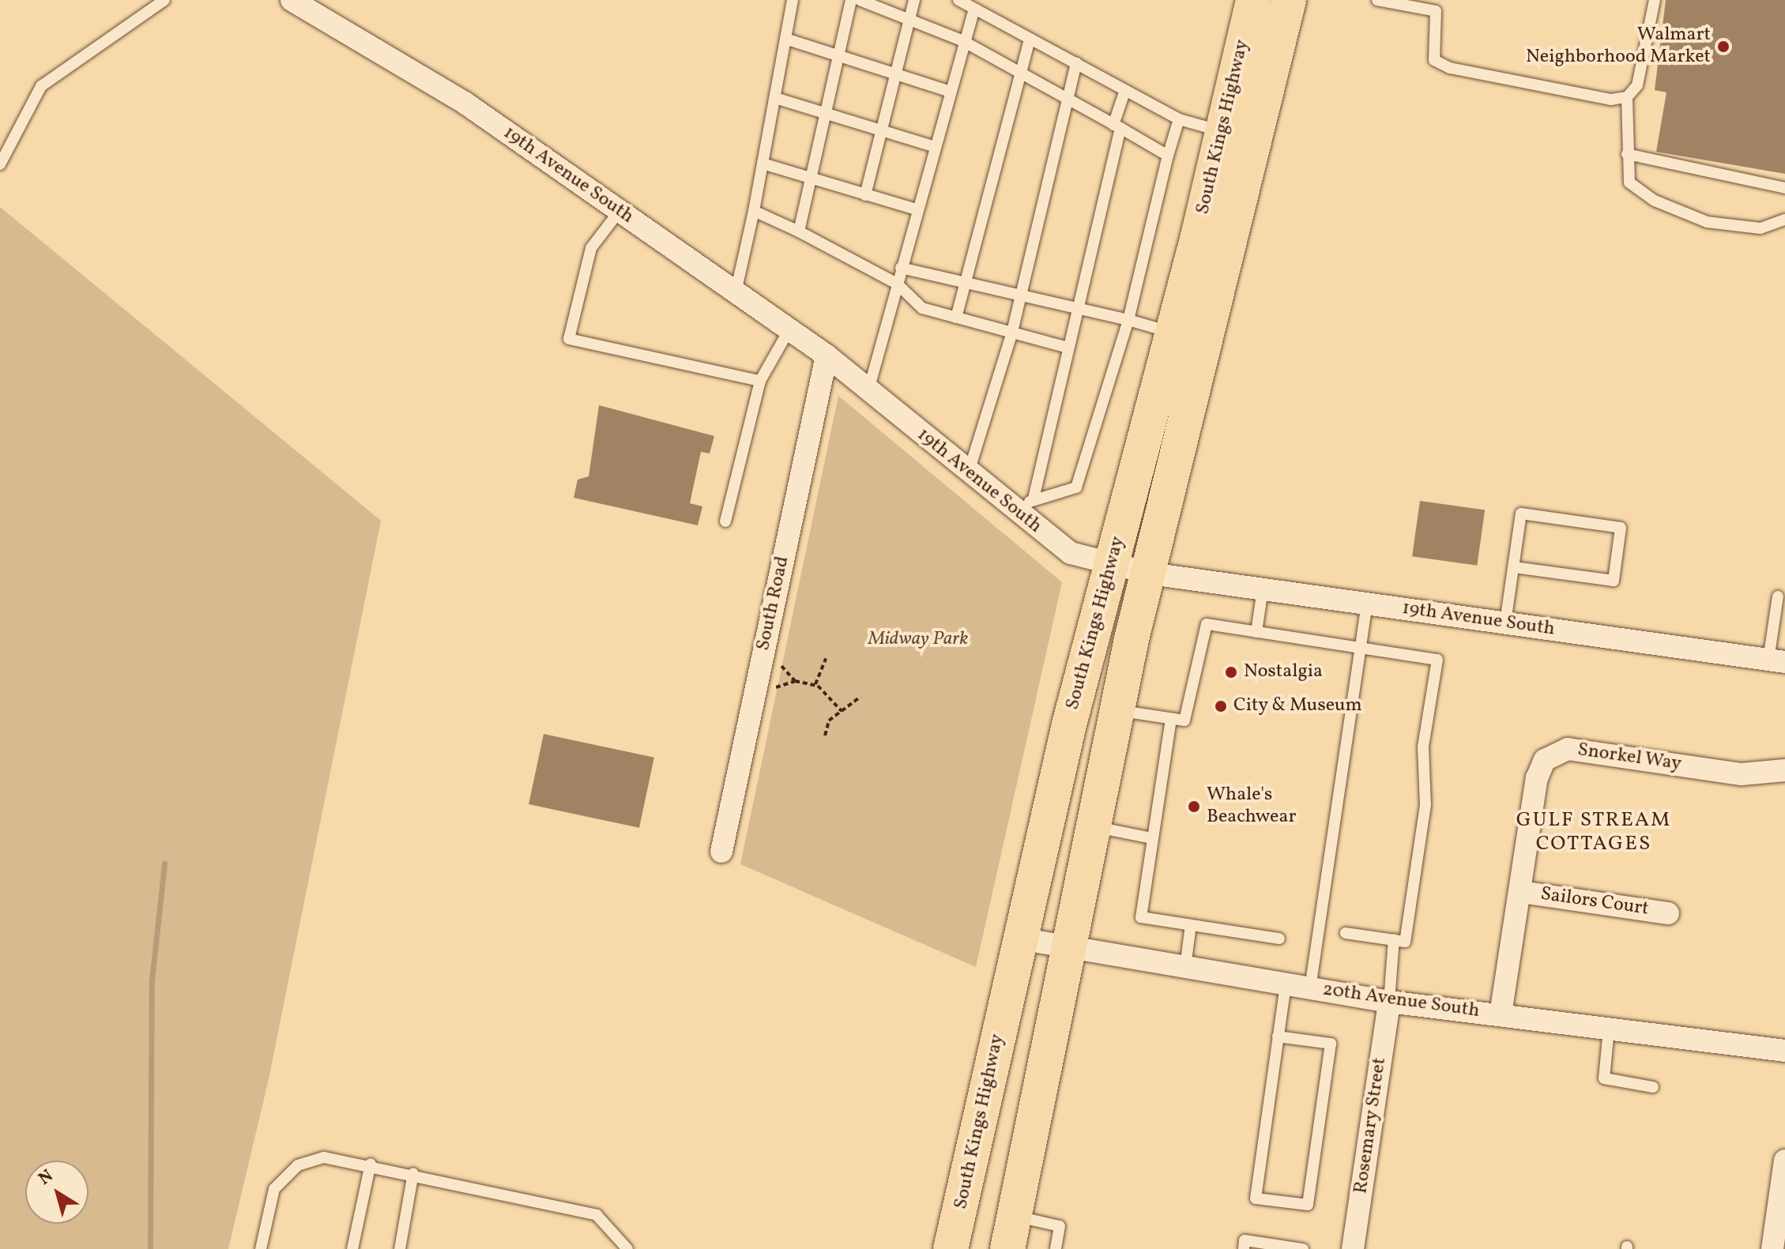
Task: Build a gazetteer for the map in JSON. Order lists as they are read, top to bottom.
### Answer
{
  "streets": {
    "main road": ["South Kings Highway"],
    "street": [
      "19th Avenue South",
      "South Road",
      "Snorkel Way",
      "Sailors Court",
      "20th Avenue South",
      "Rosemary Street"
    ]
  },
  "crossings": [
    ["South Kings Highway", "19th Avenue South"],
    ["South Kings Highway", "20th Avenue South"],
    ["19th Avenue South", "South Road"],
    ["Snorkel Way", "Sailors Court"],
    ["Snorkel Way", "20th Avenue South"],
    ["20th Avenue South", "Rosemary Street"]
  ],
  "districts": ["GULF STREAM COTTAGES"],
  "parks": ["Midway Park"],
  "places": [
    "Walmart Neighborhood Market",
    "Nostalgia",
    "City & Museum",
    "Whale's Beachwear"
  ],
  "north": "top left"
}
